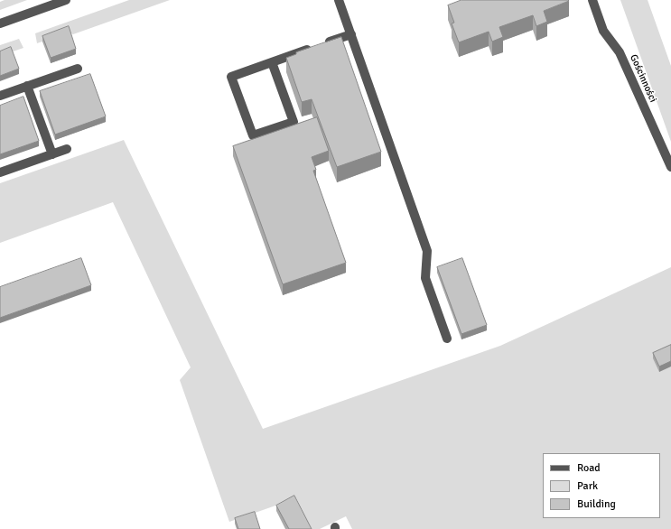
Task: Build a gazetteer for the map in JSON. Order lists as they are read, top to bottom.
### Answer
{
  "streets": {
    "street": ["Gościnności"]
  },
  "legend": ["Road", "Park", "Building"]
}
